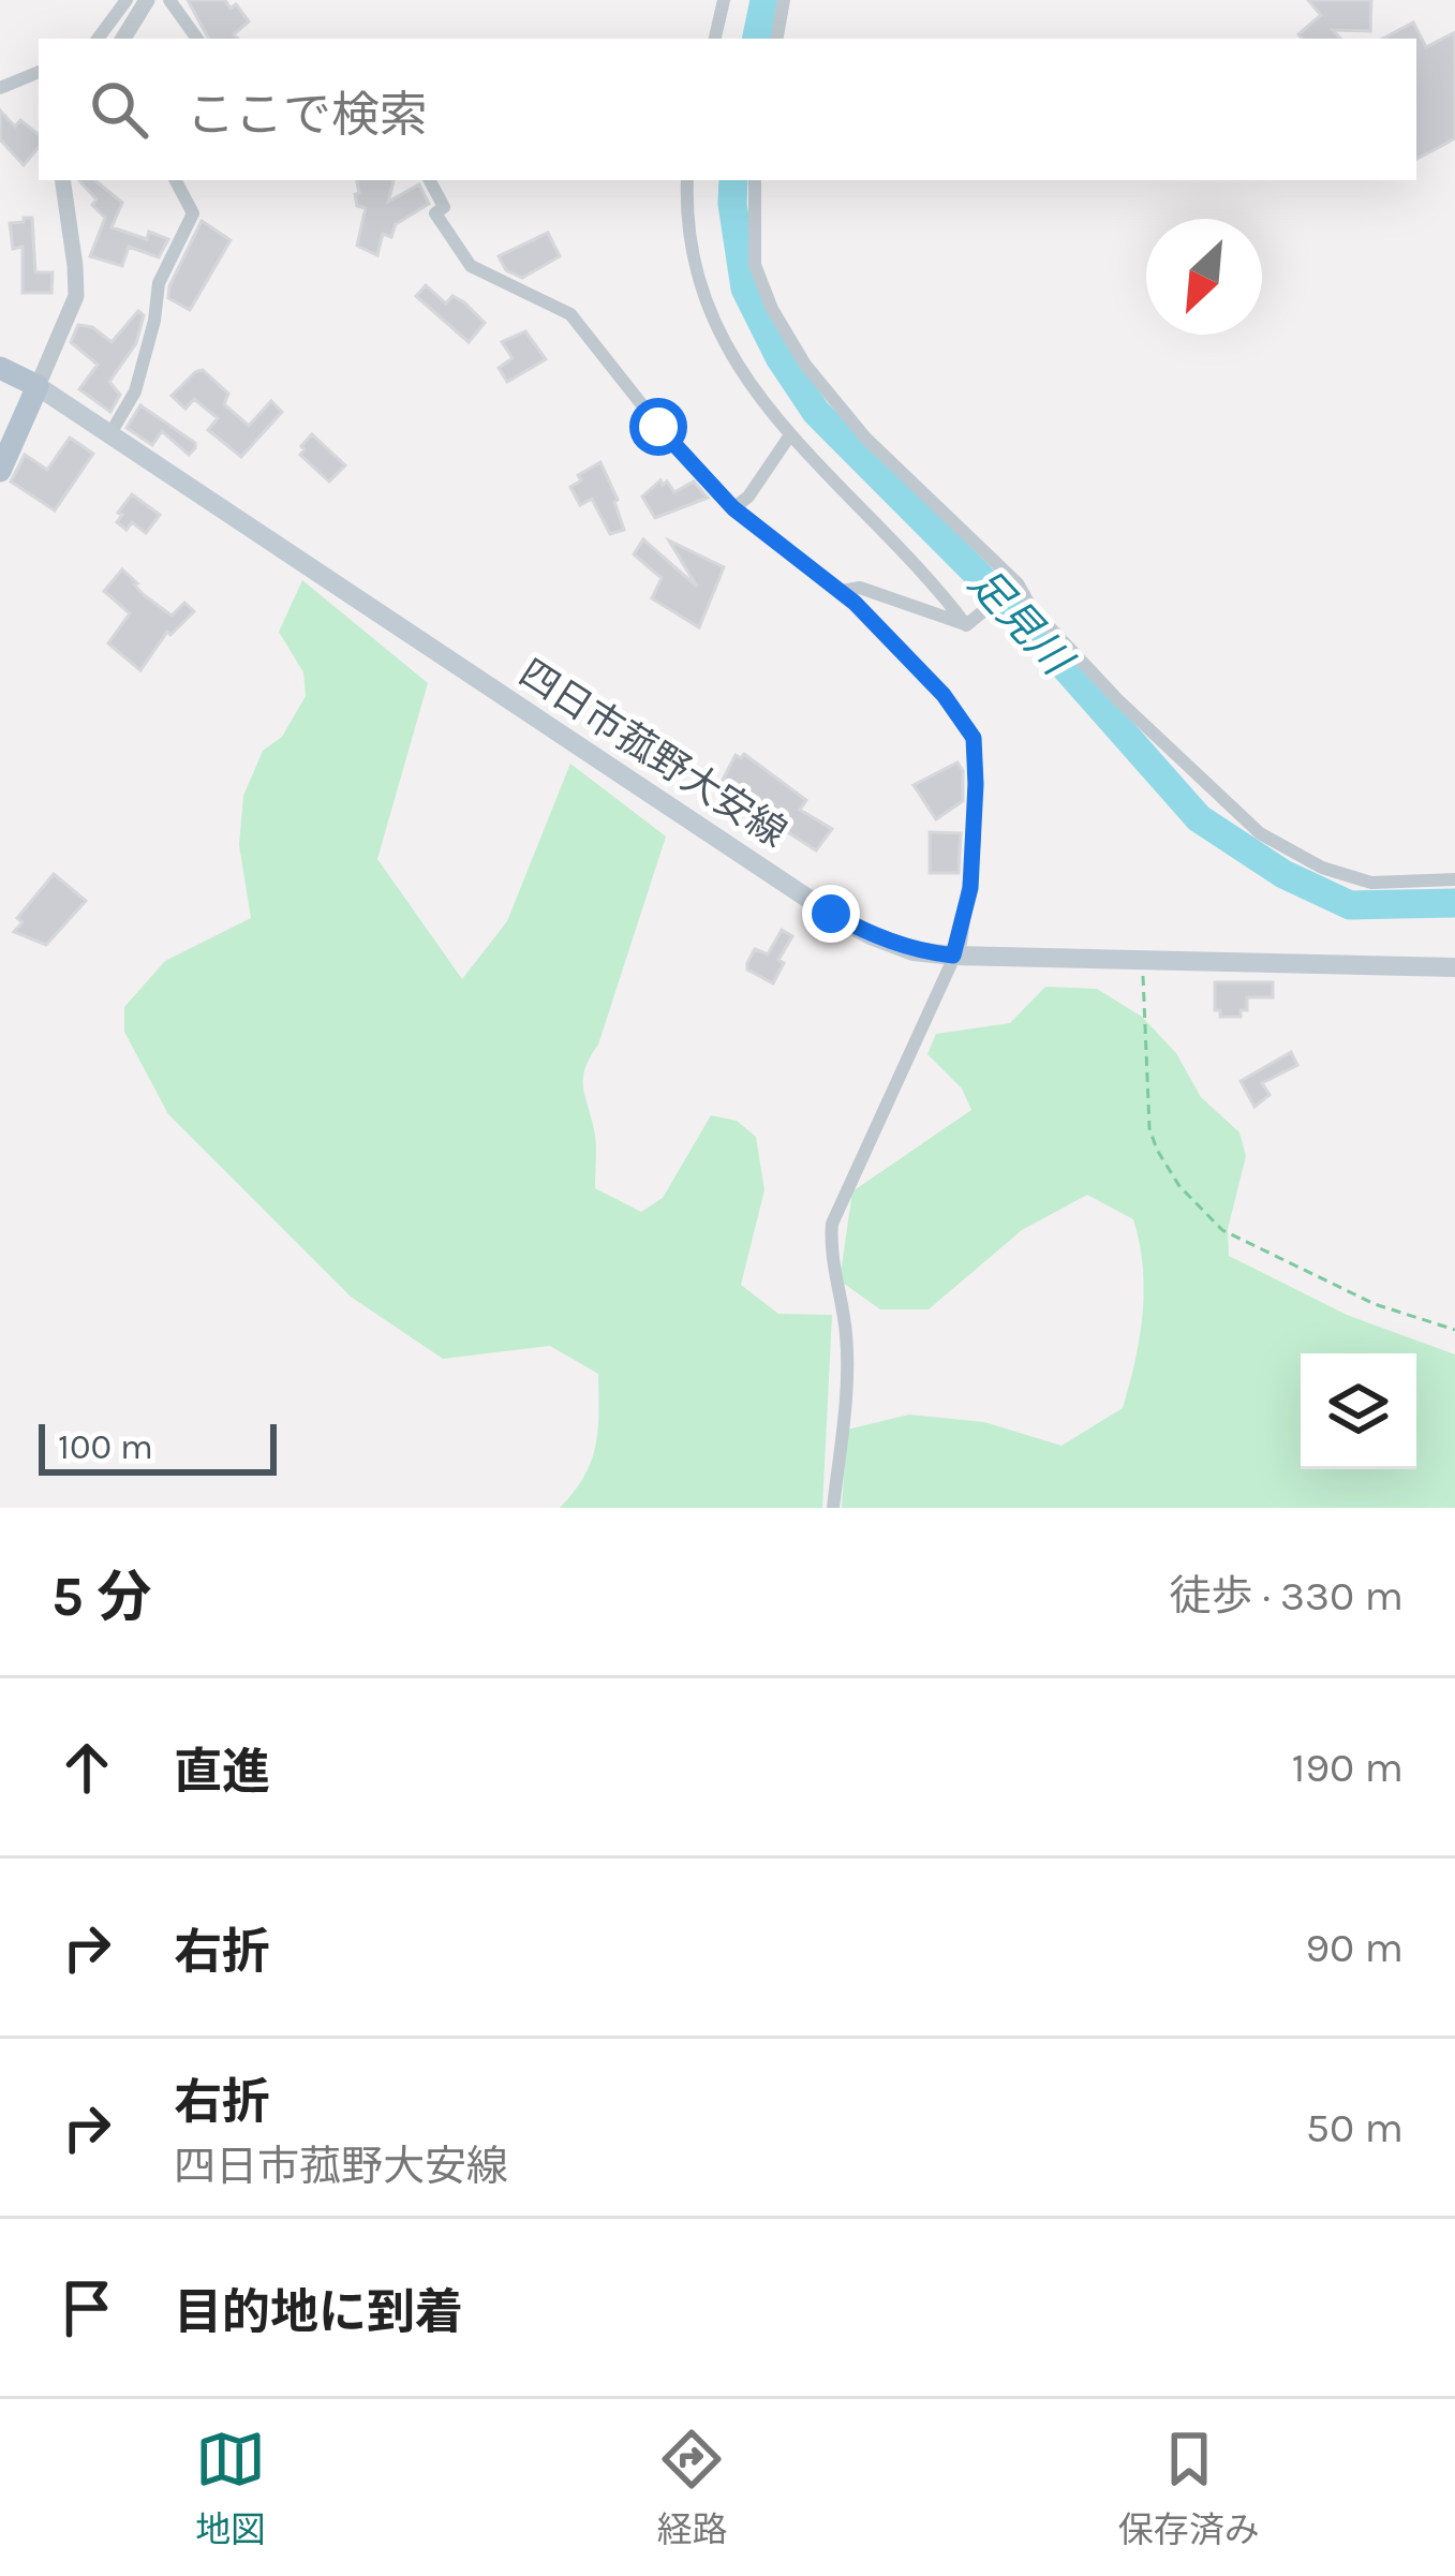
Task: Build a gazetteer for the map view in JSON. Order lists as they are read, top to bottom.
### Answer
{
  "streets": {
    "main road": ["四日市菰野大安線"]
  },
  "water": ["足見川"],
  "scale_bar": "100 m",
  "north": "bottom left",
  "page": {
    "search": "ここで検索",
    "scale": "100 m",
    "heading": ["5 分", "徒歩 · 330 m"],
    "list": [
      ["直進", "190 m"],
      ["右折", "90 m"],
      ["右折", "四日市菰野大安線", "50 m"],
      "目的地に到着"
    ],
    "nav": ["地図", "経路", "保存済み"]
  }
}
